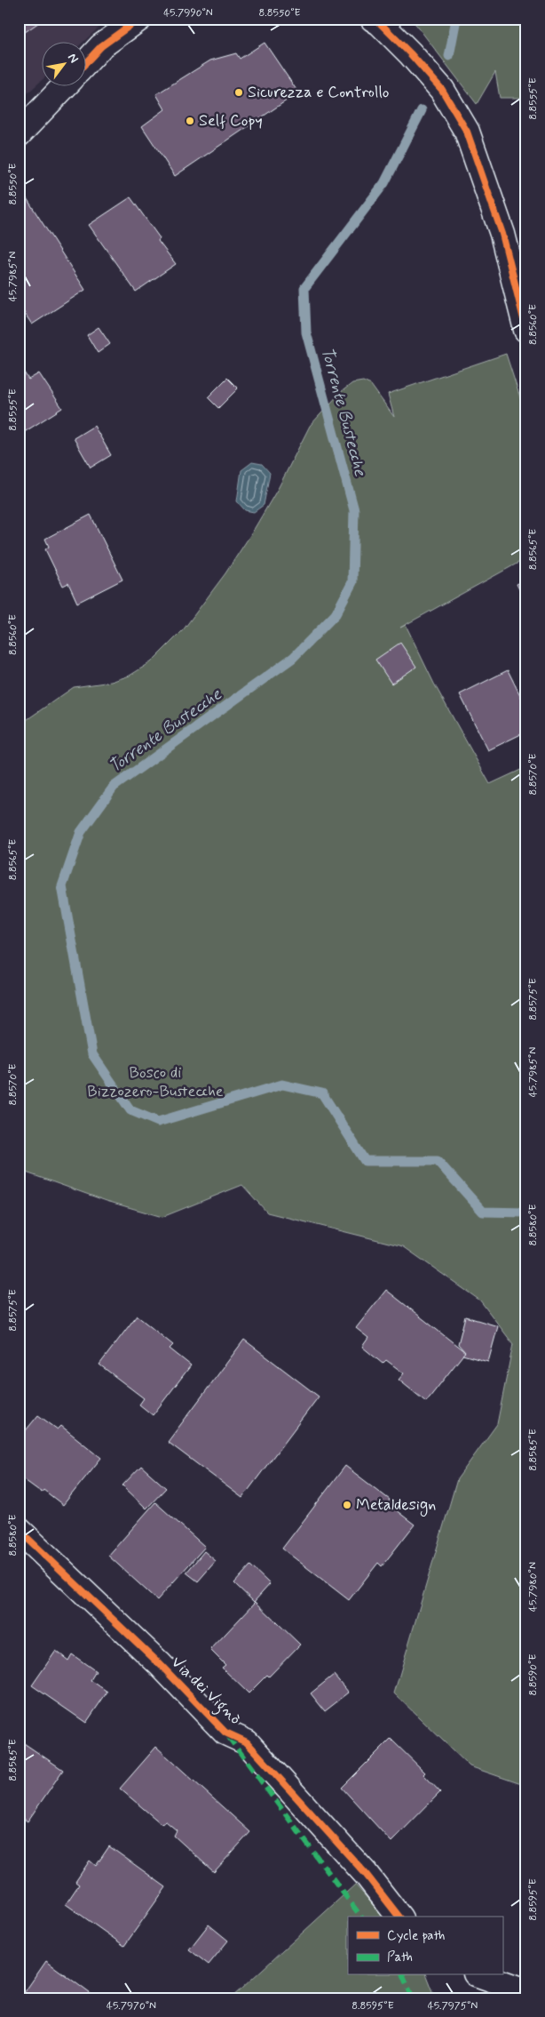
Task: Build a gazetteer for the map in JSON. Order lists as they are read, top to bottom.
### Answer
{
  "streets": {
    "street": ["Via dei Vignò"]
  },
  "water": ["Torrente Bustecche"],
  "parks": ["Bosco di Bizzozero-Bustecche"],
  "places": ["Sicurezza e Controllo", "Self Copy", "Metaldesign"],
  "legend": ["Cycle path", "Path"],
  "north": "top right",
  "coordinates": [
    "45.7990°N",
    "8.8550°E",
    "8.8555°E",
    "45.7985°N",
    "8.8560°E",
    "8.8565°E",
    "8.8570°E",
    "8.8575°E",
    "8.8580°E",
    "8.8585°E",
    "45.7980°N",
    "8.8590°E",
    "8.8595°E",
    "45.7970°N",
    "45.7975°N"
  ]
}
